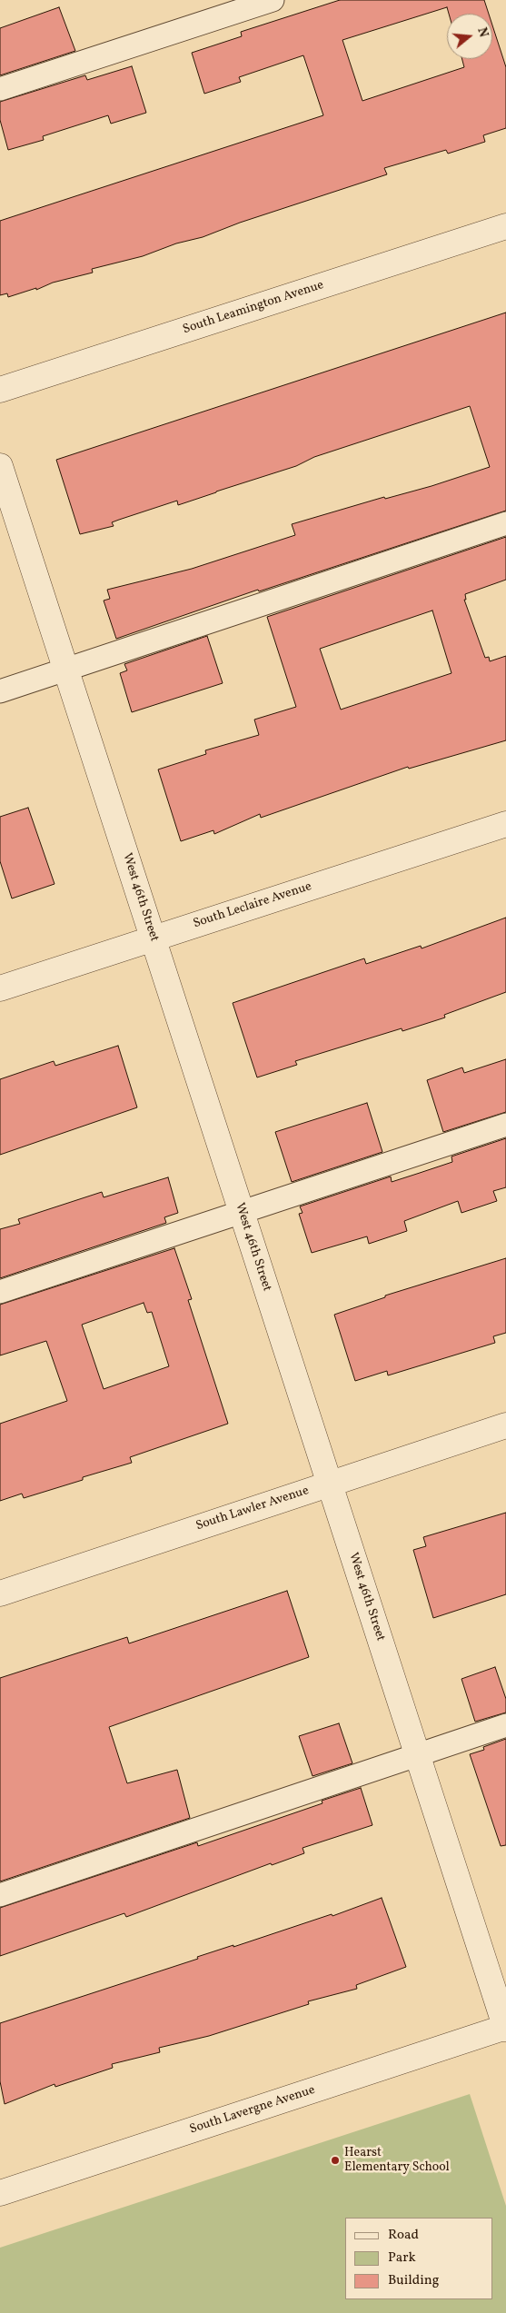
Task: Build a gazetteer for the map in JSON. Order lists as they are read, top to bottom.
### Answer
{
  "streets": {
    "street": [
      "South Leamington Avenue",
      "West 46th Street",
      "South Leclaire Avenue",
      "South Lawler Avenue",
      "South Lavergne Avenue"
    ]
  },
  "crossings": [
    ["West 46th Street", "South Leclaire Avenue"],
    ["West 46th Street", "South Lawler Avenue"],
    ["West 46th Street", "South Lavergne Avenue"]
  ],
  "places": ["Hearst Elementary School"],
  "legend": ["Road", "Park", "Building"],
  "north": "right"
}
